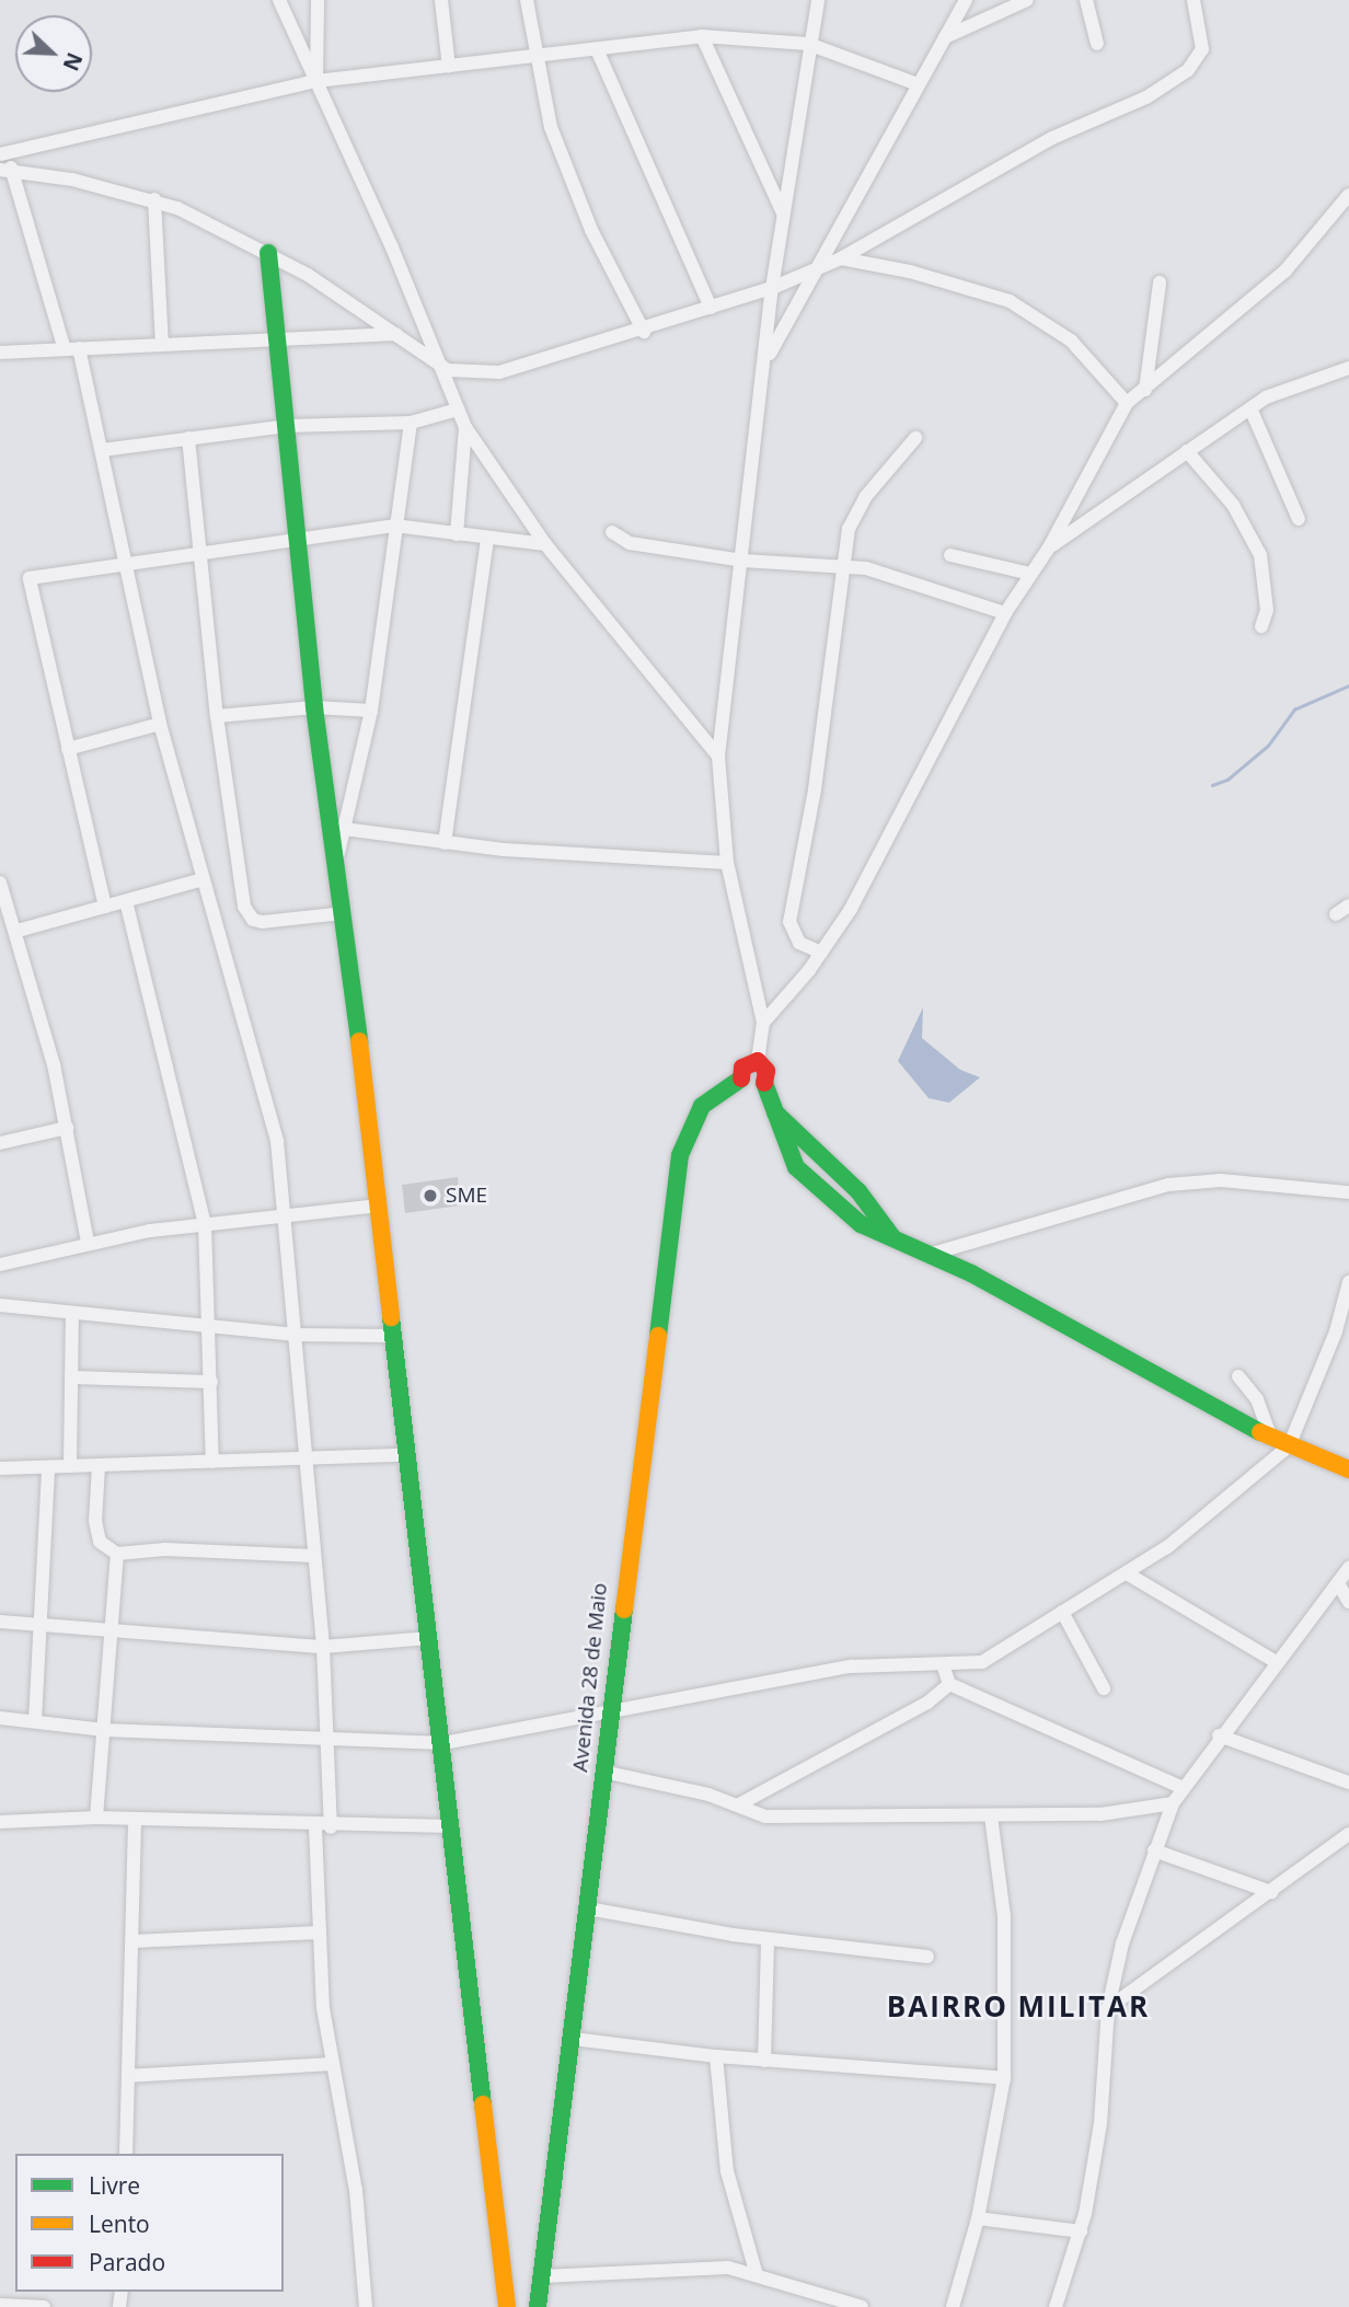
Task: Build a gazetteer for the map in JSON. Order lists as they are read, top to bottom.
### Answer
{
  "streets": {
    "street": ["Avenida 28 de Maio"]
  },
  "districts": ["BAIRRO MILITAR"],
  "places": ["SME"],
  "legend": ["Livre", "Lento", "Parado"],
  "north": "bottom right"
}
